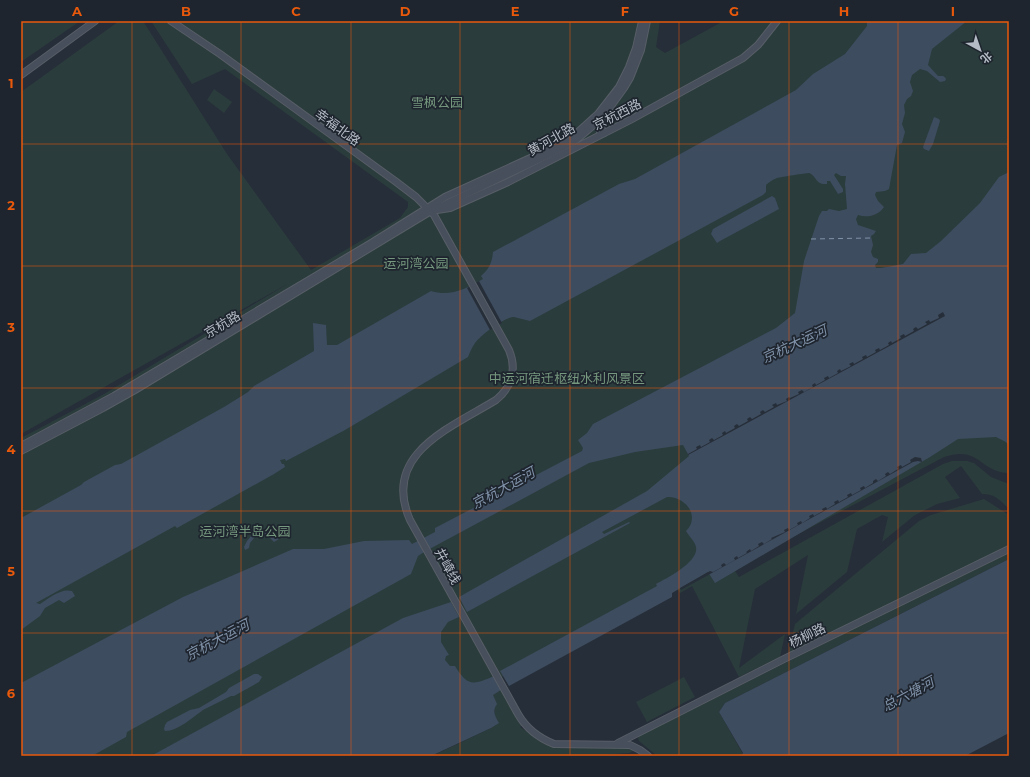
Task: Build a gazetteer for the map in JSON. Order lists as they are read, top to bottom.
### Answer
{
  "streets": {
    "street": [
      "京杭西路",
      "幸福北路",
      "黄河北路",
      "京杭路",
      "井嶂线",
      "杨柳路"
    ]
  },
  "crossings": [
    ["京杭西路", "幸福北路"],
    ["京杭西路", "黄河北路"],
    ["京杭西路", "京杭路"],
    ["幸福北路", "黄河北路"],
    ["幸福北路", "京杭路"],
    ["幸福北路", "井嶂线"],
    ["黄河北路", "京杭路"],
    ["井嶂线", "杨柳路"]
  ],
  "water": ["京杭大运河", "总六塘河"],
  "parks": [
    "雪枫公园",
    "运河湾公园",
    "中运河宿迁枢纽水利风景区",
    "运河湾半岛公园"
  ],
  "north": "bottom right",
  "grid": {
    "columns": [
      "A",
      "B",
      "C",
      "D",
      "E",
      "F",
      "G",
      "H",
      "I"
    ],
    "rows": [
      "1",
      "2",
      "3",
      "4",
      "5",
      "6"
    ]
  }
}
